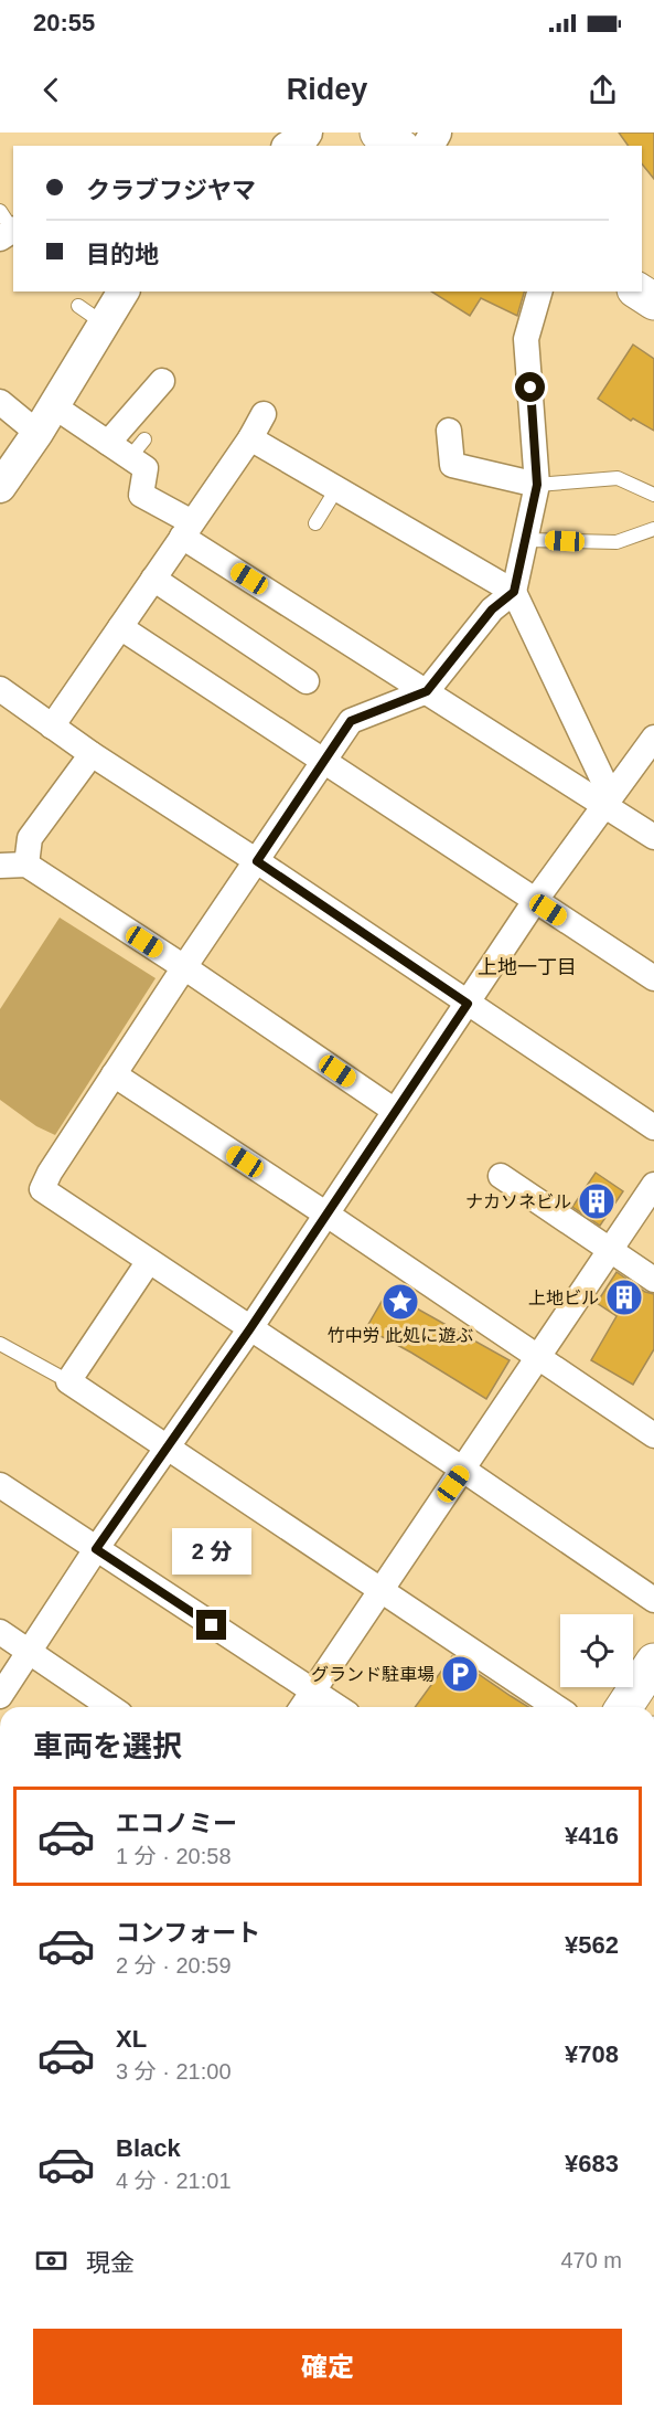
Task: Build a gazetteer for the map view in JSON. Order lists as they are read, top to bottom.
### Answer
{
  "districts": ["上地一丁目"],
  "places": {
    "building": ["ナカソネビル", "上地ビル"],
    "place": ["竹中労 此処に遊ぶ"],
    "parking": ["グランド駐車場"]
  },
  "page": {
    "status": "20:55",
    "header": "Ridey",
    "banner": ["クラブフジヤマ", "目的地"],
    "bubble": "2 分",
    "heading": "車両を選択",
    "list": [
      {
        "name": "エコノミー",
        "note": "1 分 · 20:58",
        "value": "¥416"
      },
      {
        "name": "コンフォート",
        "note": "2 分 · 20:59",
        "value": "¥562"
      },
      {
        "name": "XL",
        "note": "3 分 · 21:00",
        "value": "¥708"
      },
      {
        "name": "Black",
        "note": "4 分 · 21:01",
        "value": "¥683"
      }
    ],
    "pay": ["現金", "470 m"],
    "buttons": "確定"
  }
}
